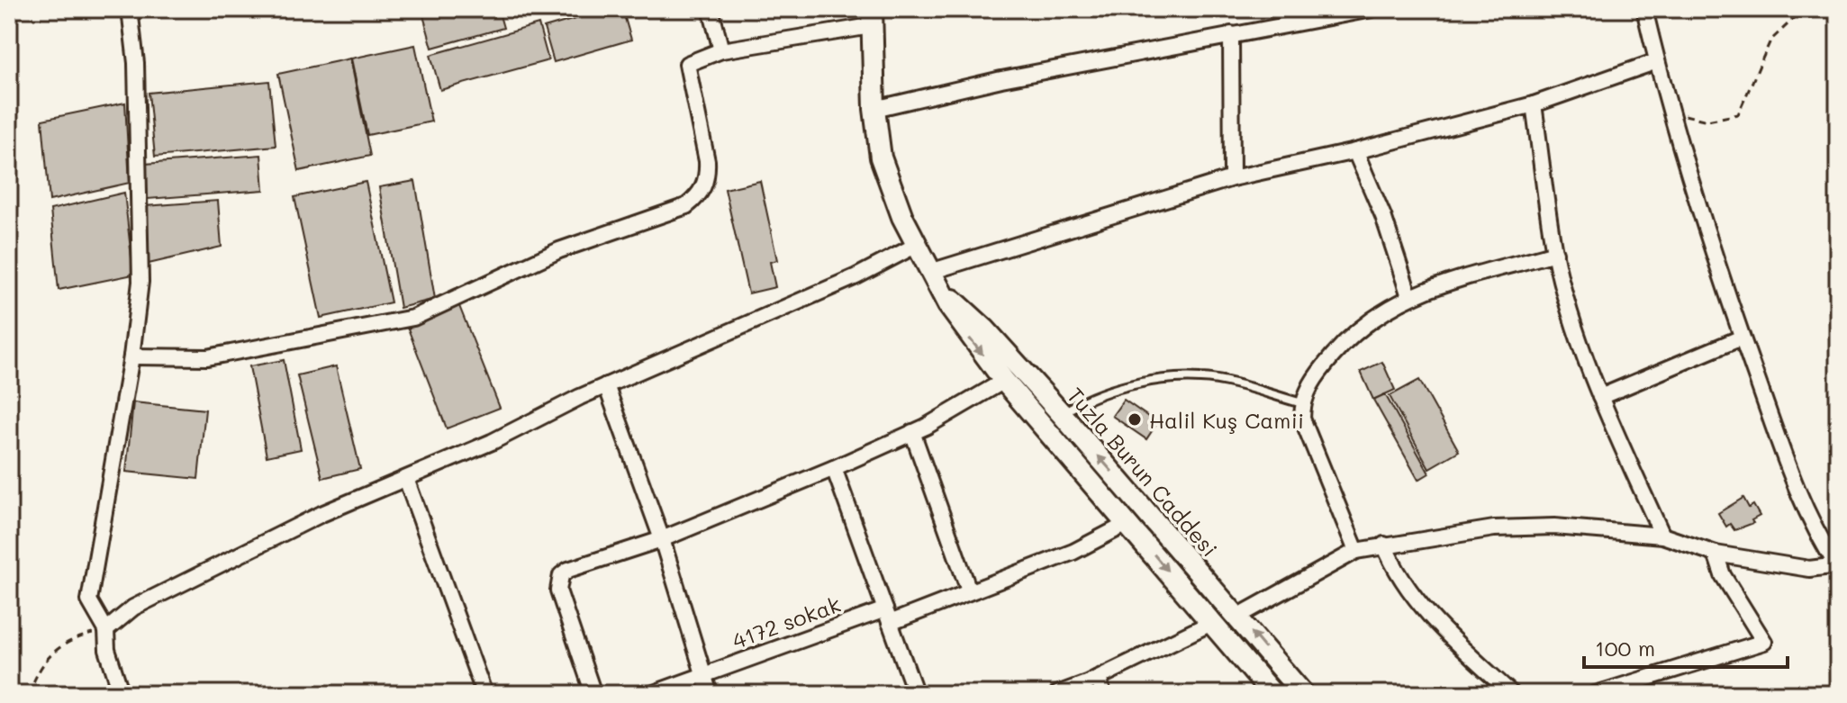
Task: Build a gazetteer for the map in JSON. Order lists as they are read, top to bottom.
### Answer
{
  "streets": {
    "main road": ["Tuzla Burun Caddesi"],
    "street": ["4172 sokak"]
  },
  "crossings": [
    ["Tuzla Burun Caddesi", "4172 sokak"]
  ],
  "places": ["Halil Kuş Camii"],
  "scale_bar": "100 m"
}
